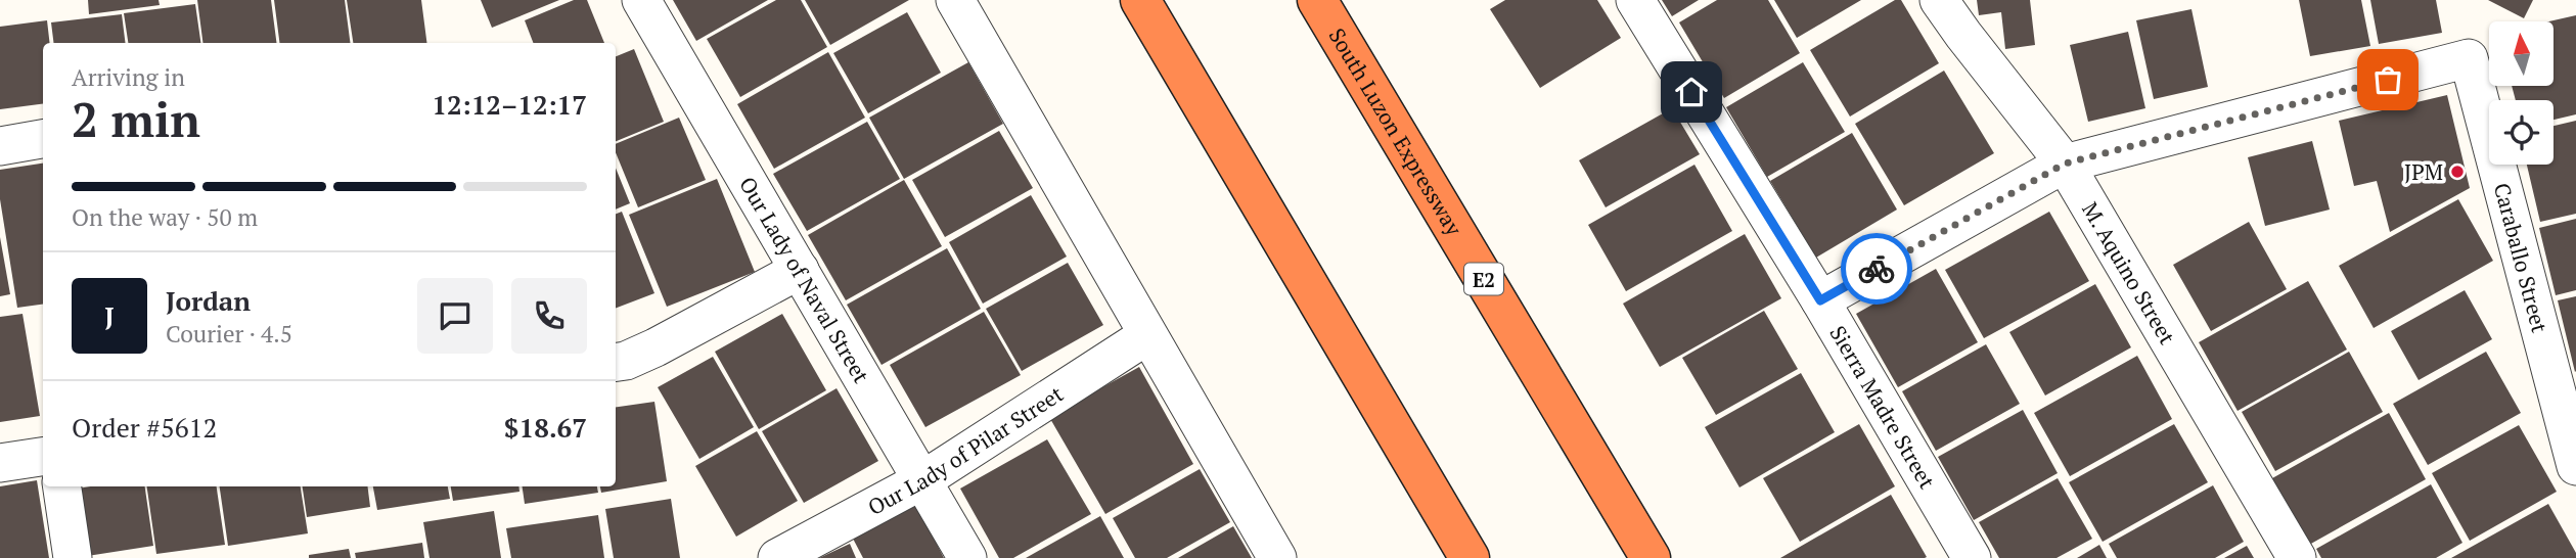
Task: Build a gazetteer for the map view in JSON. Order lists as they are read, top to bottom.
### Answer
{
  "streets": {
    "highway": ["South Luzon Expressway", "E2"],
    "street": [
      "Caraballo Street",
      "M. Aquino Street",
      "Our Lady of Naval Street",
      "Sierra Madre Street",
      "Our Lady of Pilar Street"
    ]
  },
  "crossings": [
    ["Caraballo Street", "M. Aquino Street"],
    ["Caraballo Street", "Sierra Madre Street"],
    ["Our Lady of Naval Street", "Our Lady of Pilar Street"]
  ],
  "places": ["JPM"],
  "north": "top",
  "page": {
    "heading": ["2 min", "Arriving in", "12:12–12:17"],
    "panel": [
      "Jordan",
      "Courier · 4.5",
      "Order #5612",
      "$18.67"
    ],
    "bar": "On the way · 50 m",
    "round": "J"
  }
}
